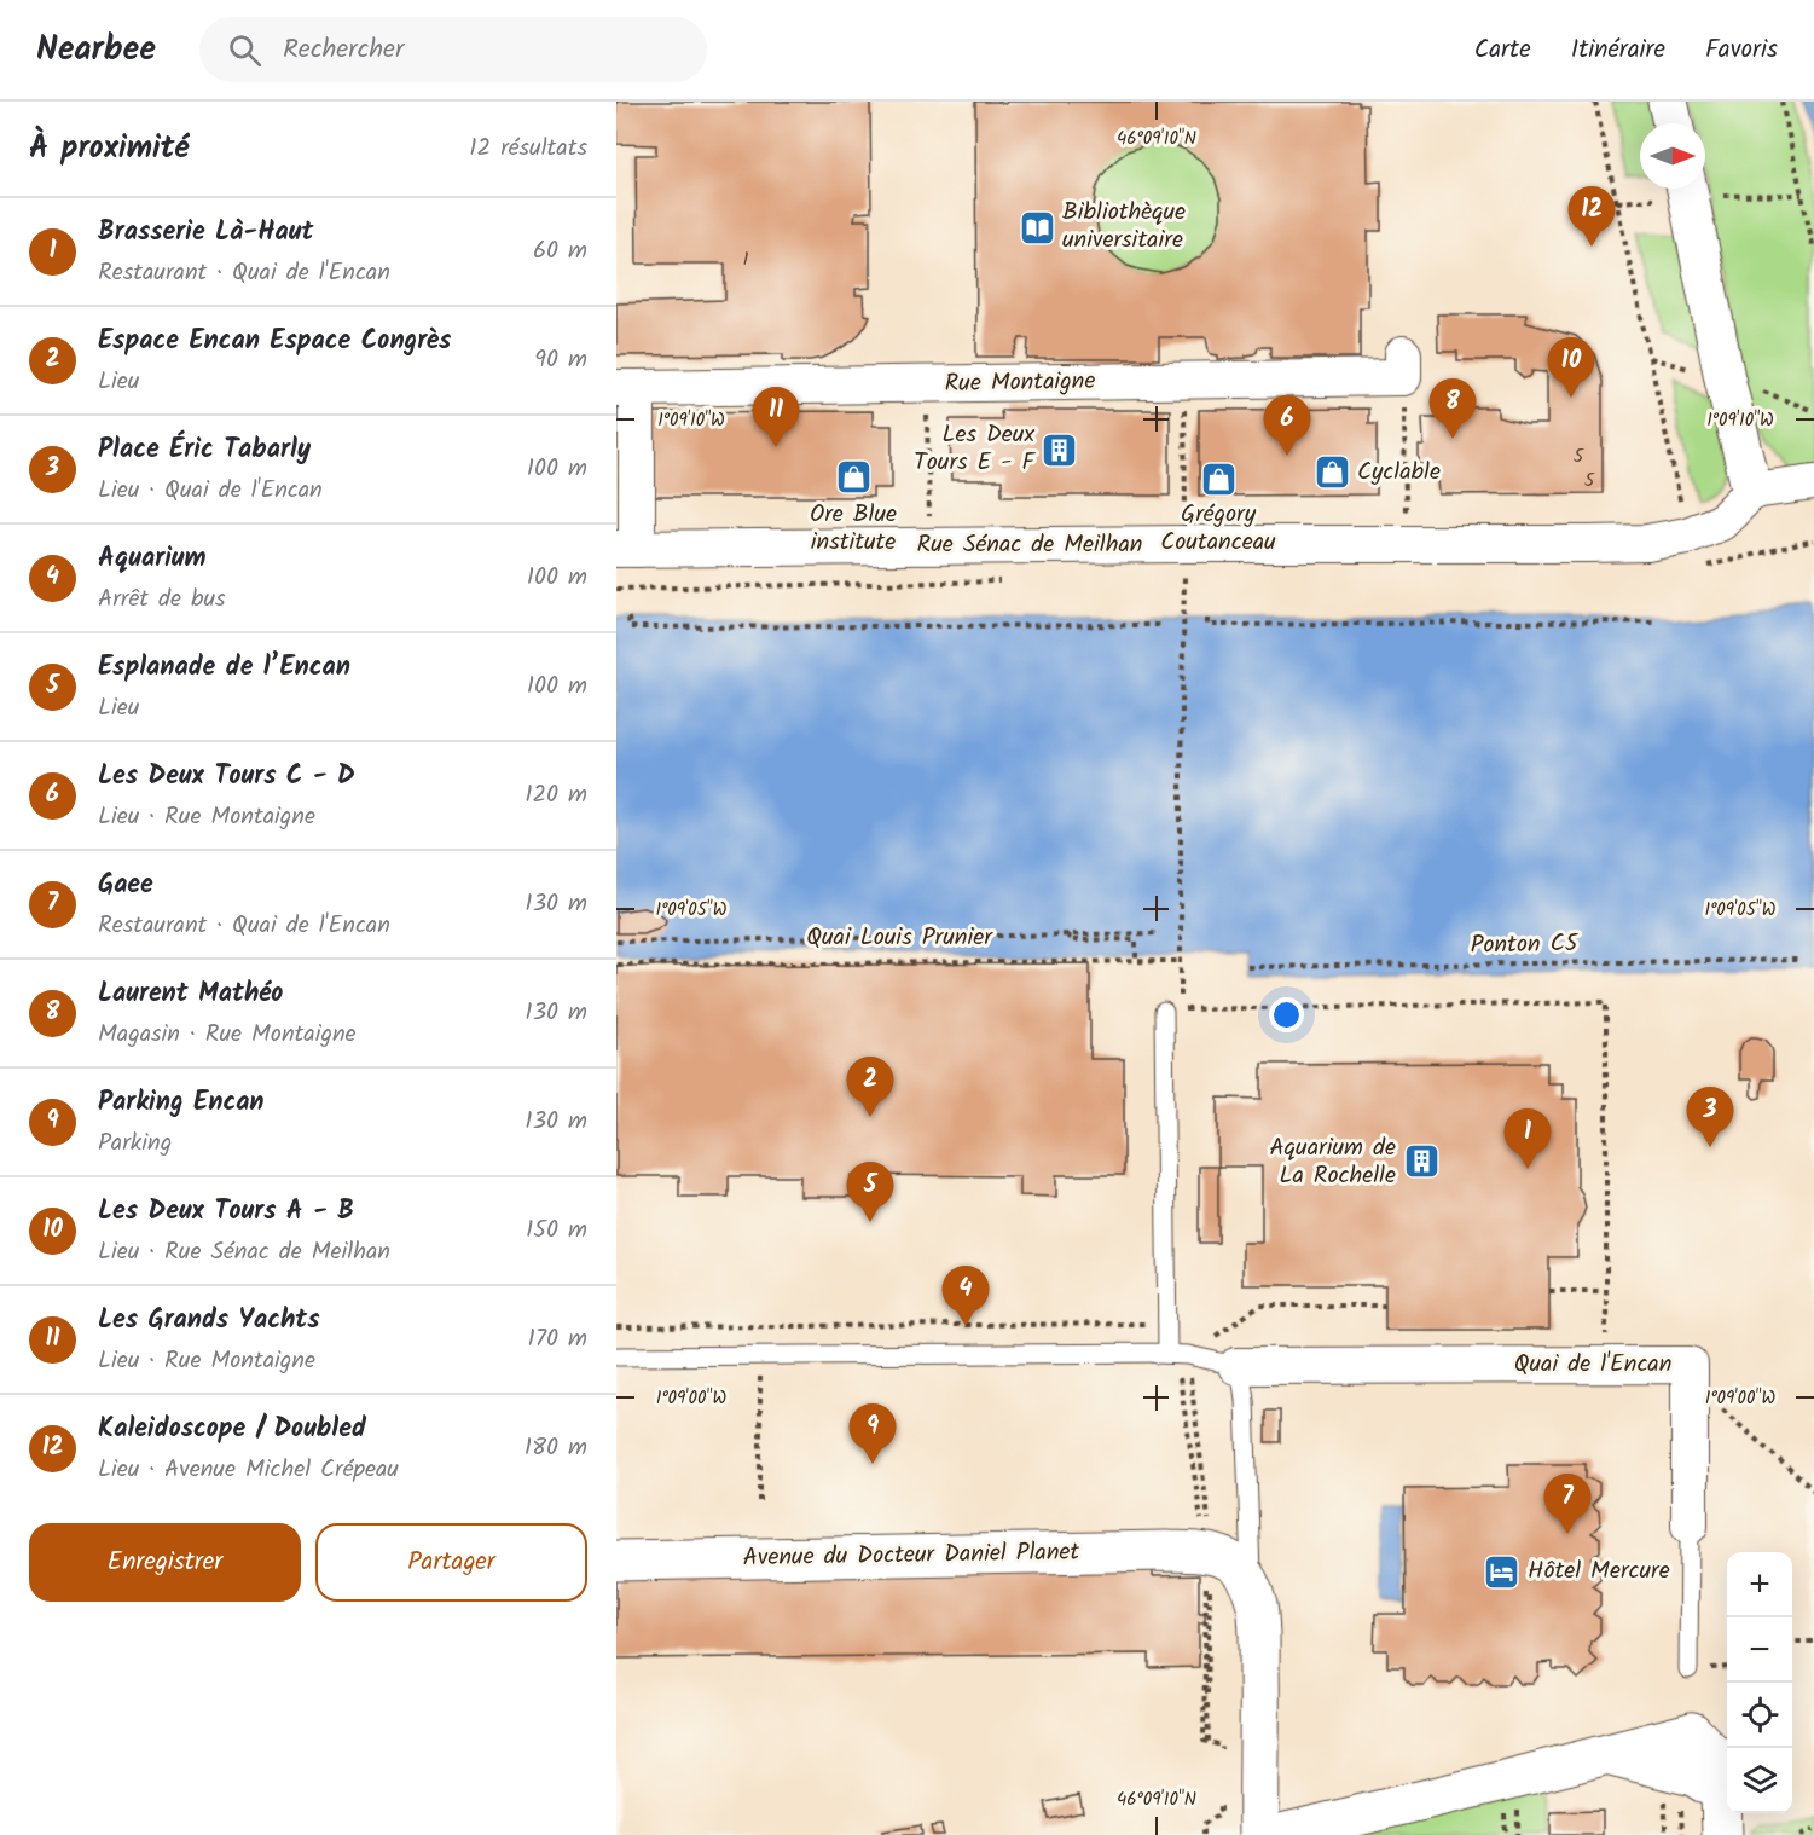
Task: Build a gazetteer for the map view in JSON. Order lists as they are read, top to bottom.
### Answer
{
  "streets": {
    "street": [
      "Rue Montaigne",
      "Rue Sénac de Meilhan",
      "Quai de l'Encan",
      "Avenue du Docteur Daniel Planet"
    ],
    "path": ["Quai Louis Prunier", "Ponton C5"]
  },
  "crossings": [
    ["Rue Montaigne", "Rue Sénac de Meilhan"]
  ],
  "places": {
    "library": ["Bibliothèque universitaire"],
    "building": ["Les Deux Tours E - F", "Aquarium de La Rochelle"],
    "shop": ["Cyclable", "Ore Blue institute", "Grégory Coutanceau"],
    "hotel": ["Hôtel Mercure"]
  },
  "house_numbers": ["1", "5", "5"],
  "north": "right",
  "page": {
    "header": "Nearbee",
    "search": "Rechercher",
    "nav": ["Carte", "Itinéraire", "Favoris"],
    "heading": ["À proximité", "12 résultats"],
    "pins": [
      "12",
      "10",
      "8",
      "11",
      "6",
      "2",
      "3",
      "1",
      "5",
      "4",
      "9",
      "7"
    ],
    "list": [
      {
        "mark": "1",
        "name": "Brasserie Là-Haut",
        "note": "Restaurant · Quai de l'Encan",
        "value": "60 m"
      },
      {
        "mark": "2",
        "name": "Espace Encan Espace Congrès",
        "note": "Lieu",
        "value": "90 m"
      },
      {
        "mark": "3",
        "name": "Place Éric Tabarly",
        "note": "Lieu · Quai de l'Encan",
        "value": "100 m"
      },
      {
        "mark": "4",
        "name": "Aquarium",
        "note": "Arrêt de bus",
        "value": "100 m"
      },
      {
        "mark": "5",
        "name": "Esplanade de l’Encan",
        "note": "Lieu",
        "value": "100 m"
      },
      {
        "mark": "6",
        "name": "Les Deux Tours C - D",
        "note": "Lieu · Rue Montaigne",
        "value": "120 m"
      },
      {
        "mark": "7",
        "name": "Gaee",
        "note": "Restaurant · Quai de l'Encan",
        "value": "130 m"
      },
      {
        "mark": "8",
        "name": "Laurent Mathéo",
        "note": "Magasin · Rue Montaigne",
        "value": "130 m"
      },
      {
        "mark": "9",
        "name": "Parking Encan",
        "note": "Parking",
        "value": "130 m"
      },
      {
        "mark": "10",
        "name": "Les Deux Tours A - B",
        "note": "Lieu · Rue Sénac de Meilhan",
        "value": "150 m"
      },
      {
        "mark": "11",
        "name": "Les Grands Yachts",
        "note": "Lieu · Rue Montaigne",
        "value": "170 m"
      },
      {
        "mark": "12",
        "name": "Kaleidoscope / Doubled",
        "note": "Lieu · Avenue Michel Crépeau",
        "value": "180 m"
      }
    ],
    "buttons": ["Enregistrer", "Partager"],
    "map_buttons": ["+", "−"]
  },
  "coordinates": [
    "46°09'10\"N",
    "1°09'10\"W",
    "1°09'05\"W",
    "1°09'00\"W"
  ]
}
